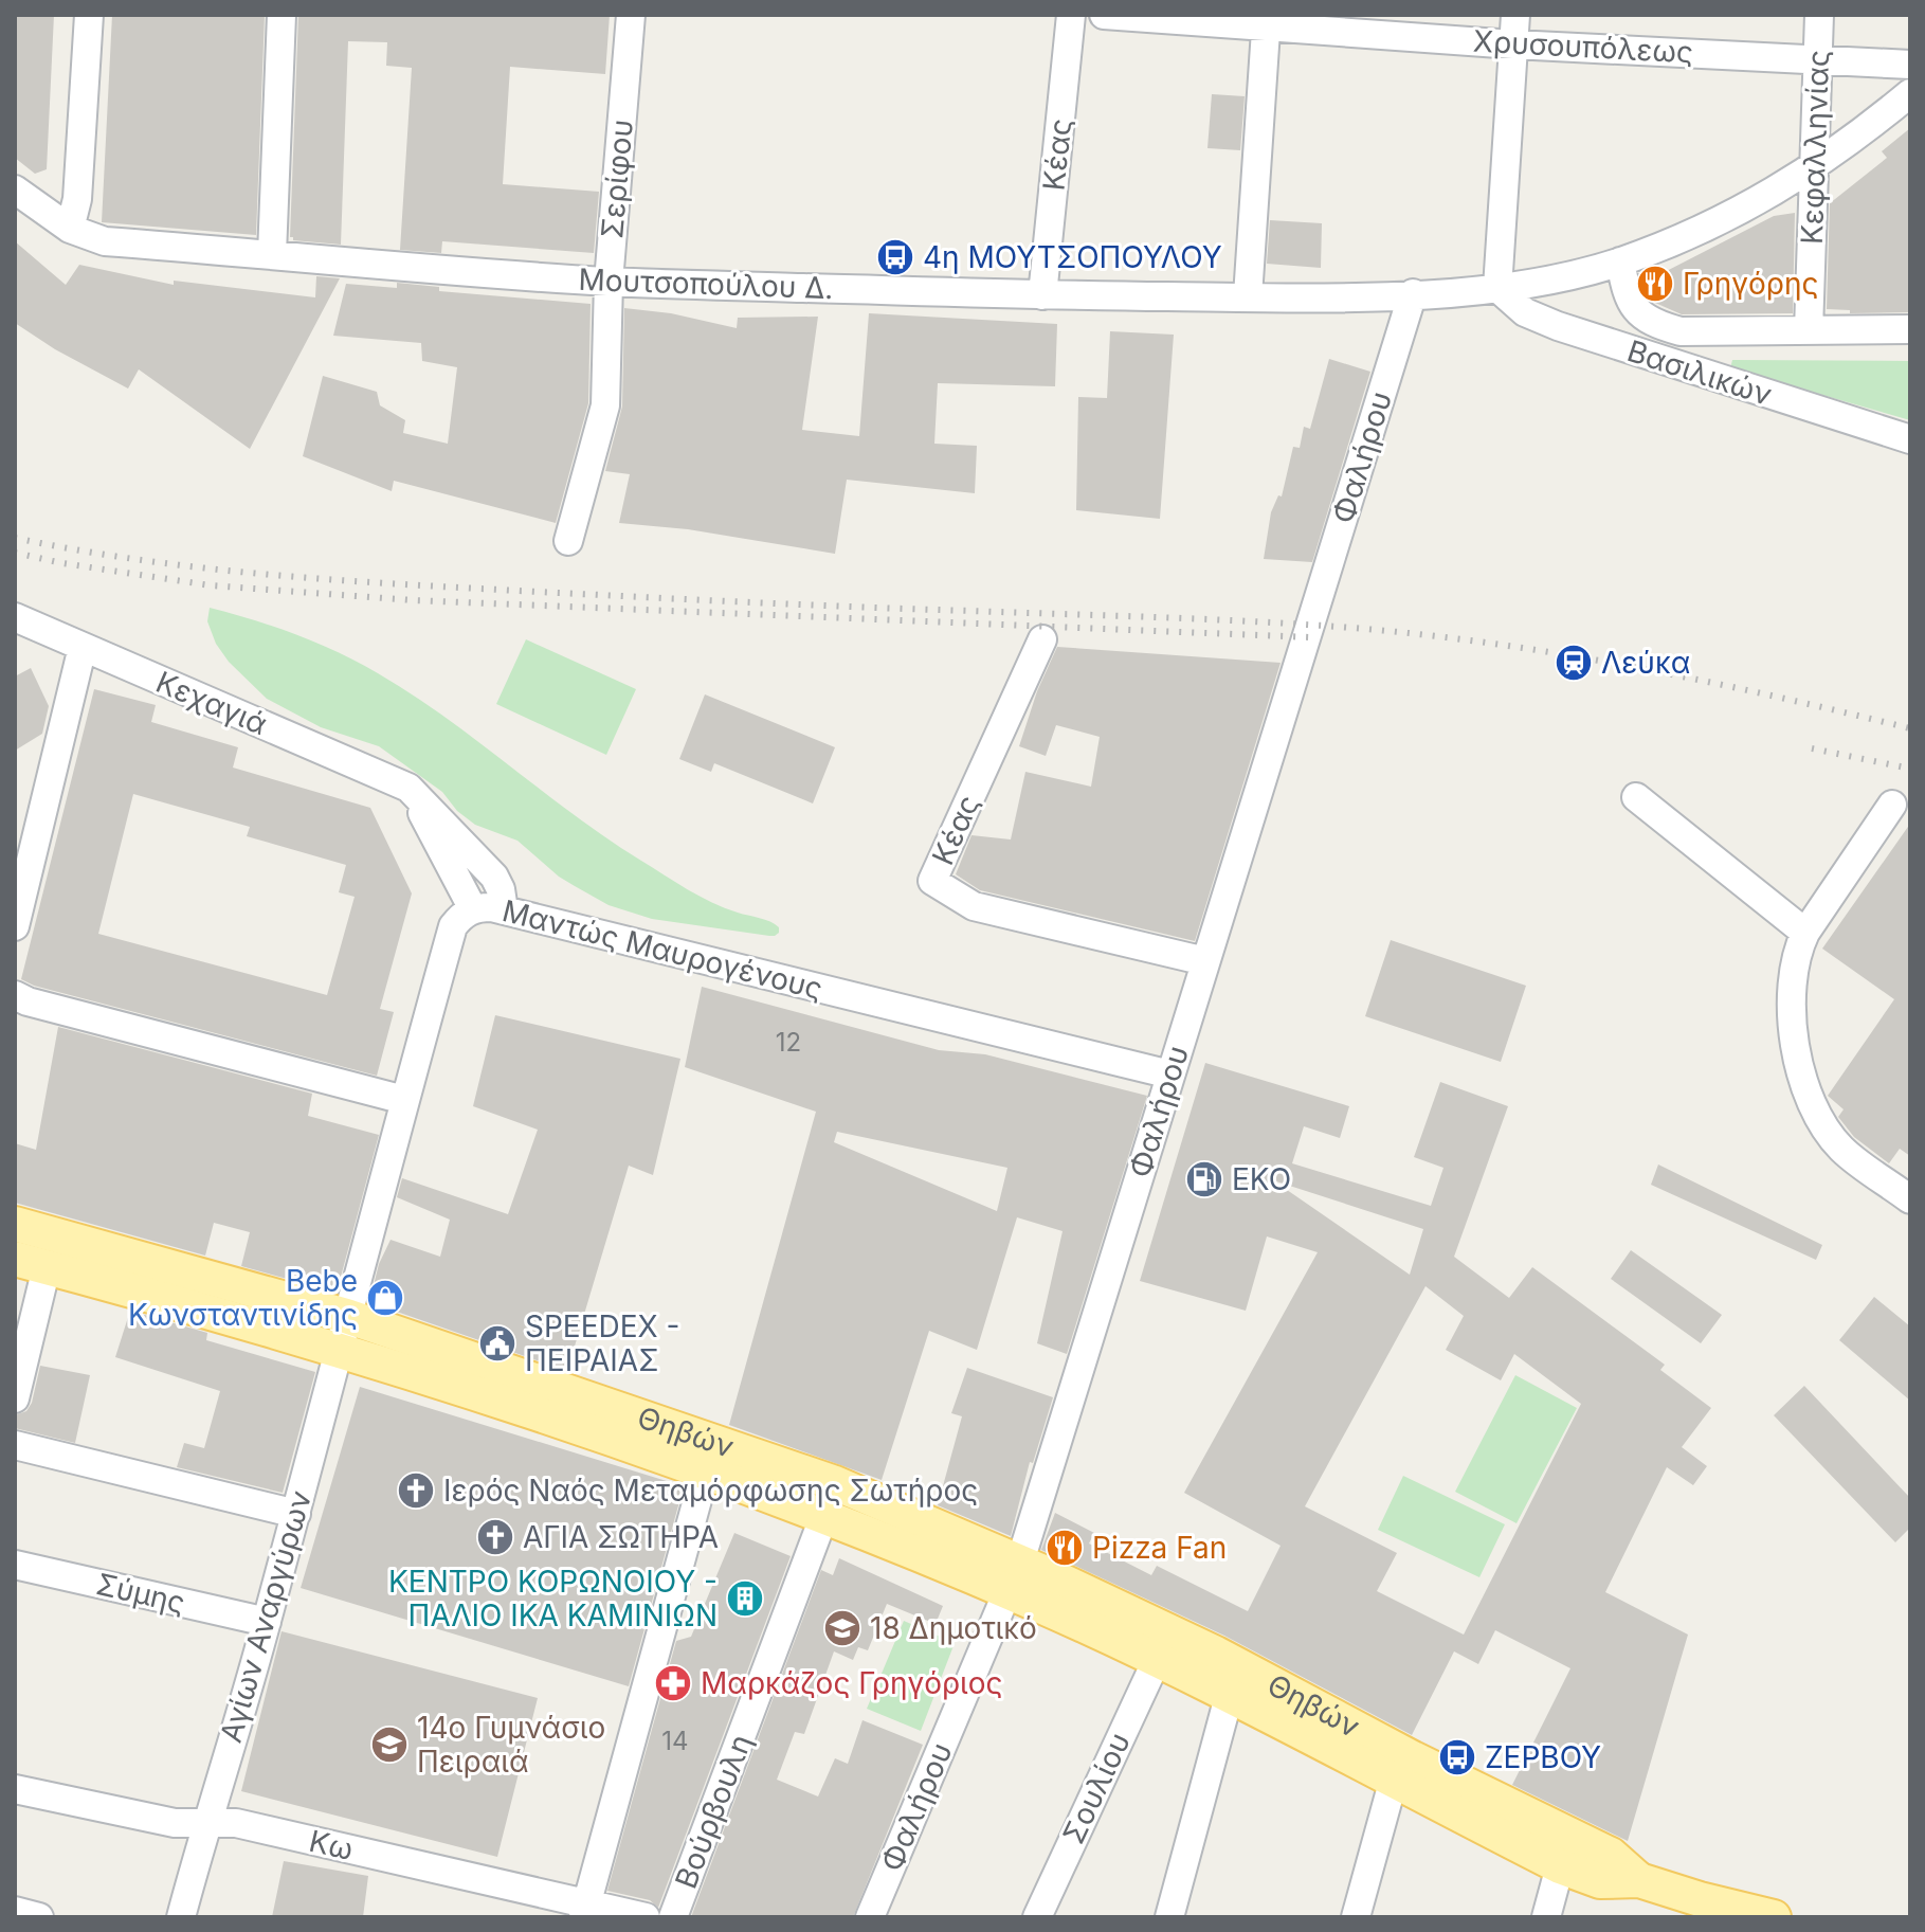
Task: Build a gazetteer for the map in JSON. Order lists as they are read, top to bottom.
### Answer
{
  "streets": {
    "main road": ["Θηβών"],
    "street": [
      "Χρυσουπόλεως",
      "Κεφαλληνίας",
      "Κέας",
      "Σερίφου",
      "Μουτσοπούλου Δ.",
      "Βασιλικών",
      "Φαλήρου",
      "Κεχαγιά",
      "Μαντώς Μαυρογένους",
      "Σύμης",
      "Αγίων Αναργύρων",
      "Σουλίου",
      "Βούρβουλη",
      "Κω"
    ]
  },
  "crossings": [
    ["Χρυσουπόλεως", "Κεφαλληνίας"],
    ["Κεφαλληνίας", "Μουτσοπούλου Δ."],
    ["Κέας", "Μουτσοπούλου Δ."],
    ["Κέας", "Φαλήρου"],
    ["Σερίφου", "Μουτσοπούλου Δ."],
    ["Μουτσοπούλου Δ.", "Βασιλικών"],
    ["Μουτσοπούλου Δ.", "Φαλήρου"],
    ["Φαλήρου", "Μαντώς Μαυρογένους"],
    ["Φαλήρου", "Θηβών"],
    ["Κεχαγιά", "Μαντώς Μαυρογένους"],
    ["Μαντώς Μαυρογένους", "Θηβών"],
    ["Μαντώς Μαυρογένους", "Αγίων Αναργύρων"],
    ["Θηβών", "Αγίων Αναργύρων"],
    ["Θηβών", "Σουλίου"],
    ["Θηβών", "Βούρβουλη"],
    ["Σύμης", "Αγίων Αναργύρων"],
    ["Αγίων Αναργύρων", "Κω"]
  ],
  "places": {
    "bus stop": ["4η ΜΟΥΤΣΟΠΟΥΛΟΥ", "ΖΕΡΒΟΥ"],
    "restaurant": ["Γρηγόρης", "Pizza Fan"],
    "station": ["Λεύκα"],
    "fuel station": ["EKO"],
    "shop": ["Bebe Κωνσταντινίδης"],
    "public building": ["SPEEDEX - ΠΕΙΡΑΙΑΣ"],
    "church": ["Ιερός Ναός Μεταμόρφωσης Σωτήρος", "ΑΓΙΑ ΣΩΤΗΡΑ"],
    "building": ["ΚΕΝΤΡΟ ΚΟΡΩΝΟΙΟΥ - ΠΑΛΙΟ ΙΚΑ ΚΑΜΙΝΙΩΝ"],
    "school or university": ["18 Δημοτικό", "14ο Γυμνάσιο Πειραιά"],
    "pharmacy": ["Μαρκάζος Γρηγόριος"]
  },
  "house_numbers": ["12", "14"]
}
